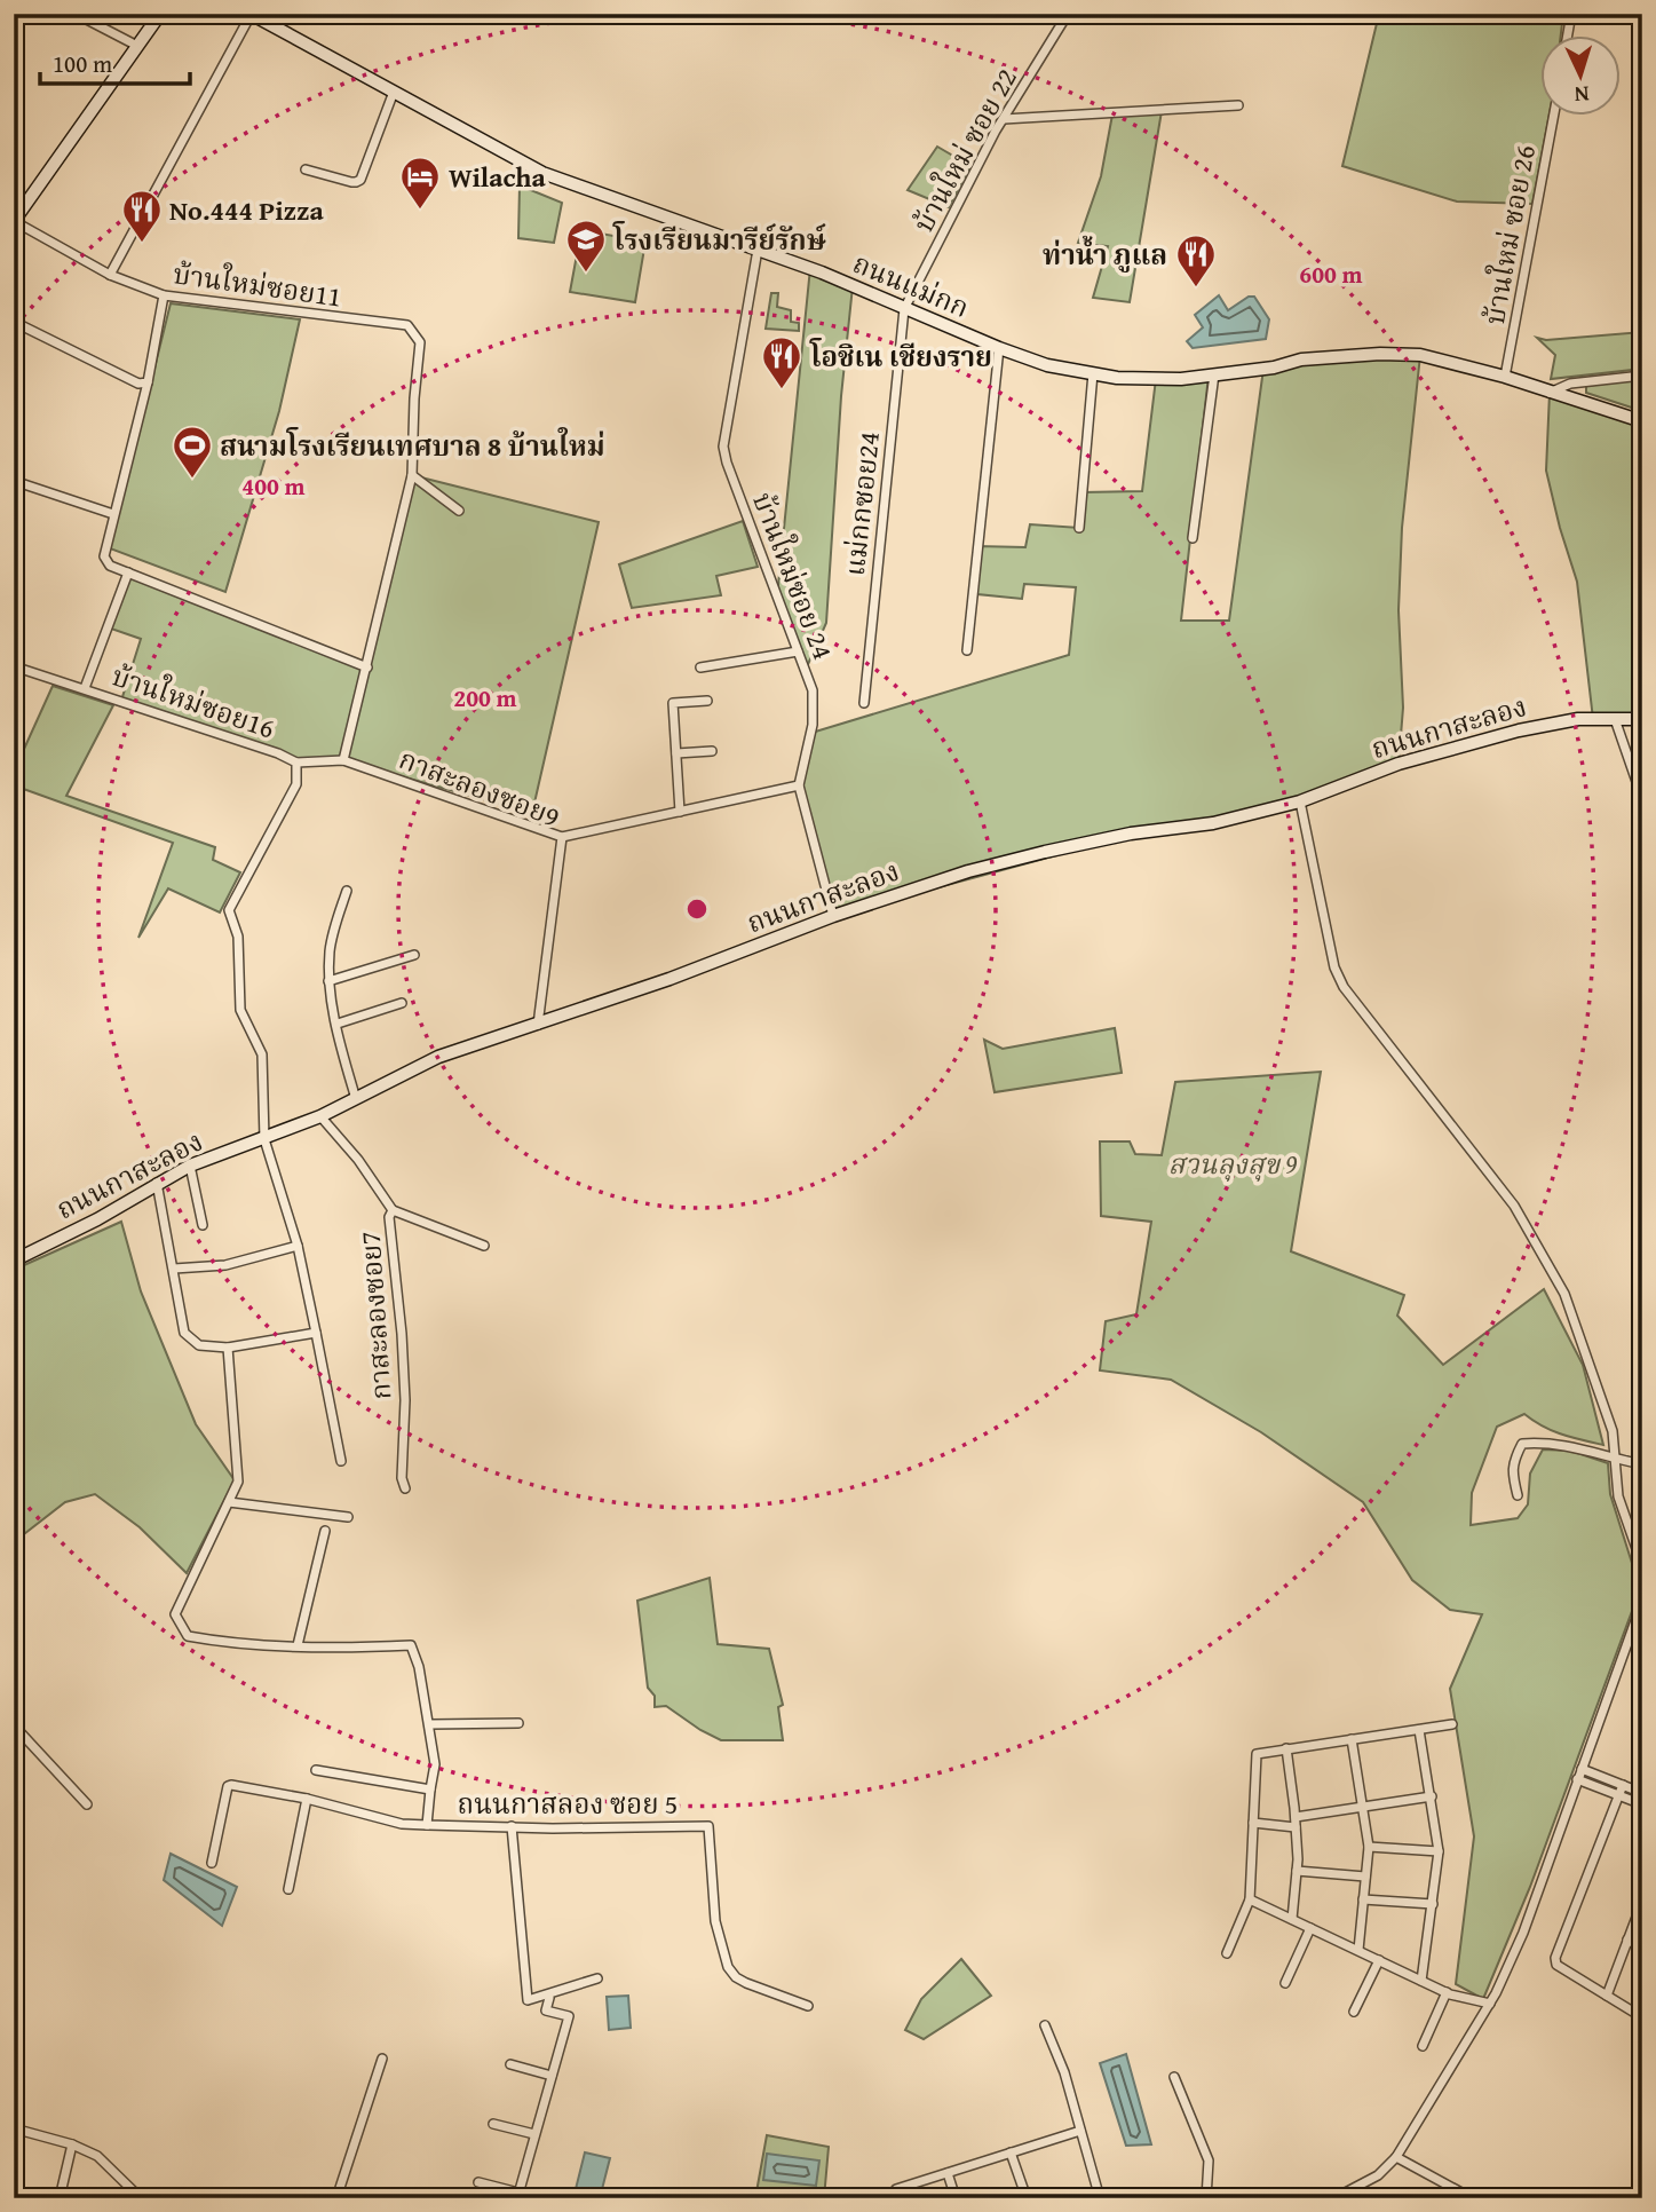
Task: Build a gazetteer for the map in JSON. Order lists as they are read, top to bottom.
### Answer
{
  "streets": {
    "street": [
      "บ้านใหม่ ซอย 22",
      "บ้านใหม่ ซอย 26",
      "บ้านใหม่ซอย11",
      "ถนนแม่กก",
      "แม่กกซอย24",
      "บ้านใหม่ซอย 24",
      "บ้านใหม่ซอย16",
      "ถนนกาสะลอง",
      "กาสะลองซอย9",
      "กาสะลองซอย7",
      "ถนนกาสลอง ซอย 5"
    ]
  },
  "crossings": [
    ["บ้านใหม่ ซอย 22", "ถนนแม่กก"],
    ["บ้านใหม่ ซอย 22", "แม่กกซอย24"],
    ["บ้านใหม่ ซอย 26", "ถนนแม่กก"],
    ["บ้านใหม่ซอย11", "กาสะลองซอย9"],
    ["ถนนแม่กก", "แม่กกซอย24"],
    ["ถนนแม่กก", "บ้านใหม่ซอย 24"],
    ["บ้านใหม่ซอย 24", "ถนนกาสะลอง"],
    ["บ้านใหม่ซอย16", "ถนนกาสะลอง"],
    ["ถนนกาสะลอง", "กาสะลองซอย9"],
    ["ถนนกาสะลอง", "กาสะลองซอย7"]
  ],
  "parks": ["สวนลุงสุข 9"],
  "places": {
    "hotel": ["Wilacha"],
    "restaurant": ["No.444 Pizza", "ท่าน้ำ ภูแล", "โอชิเน เชียงราย"],
    "school or university": ["โรงเรียนมารีย์รักษ์"],
    "sports": ["สนามโรงเรียนเทศบาล 8 บ้านใหม่"]
  },
  "scale_bar": "100 m",
  "north": "bottom",
  "rings": ["600 m", "400 m", "200 m"]
}
